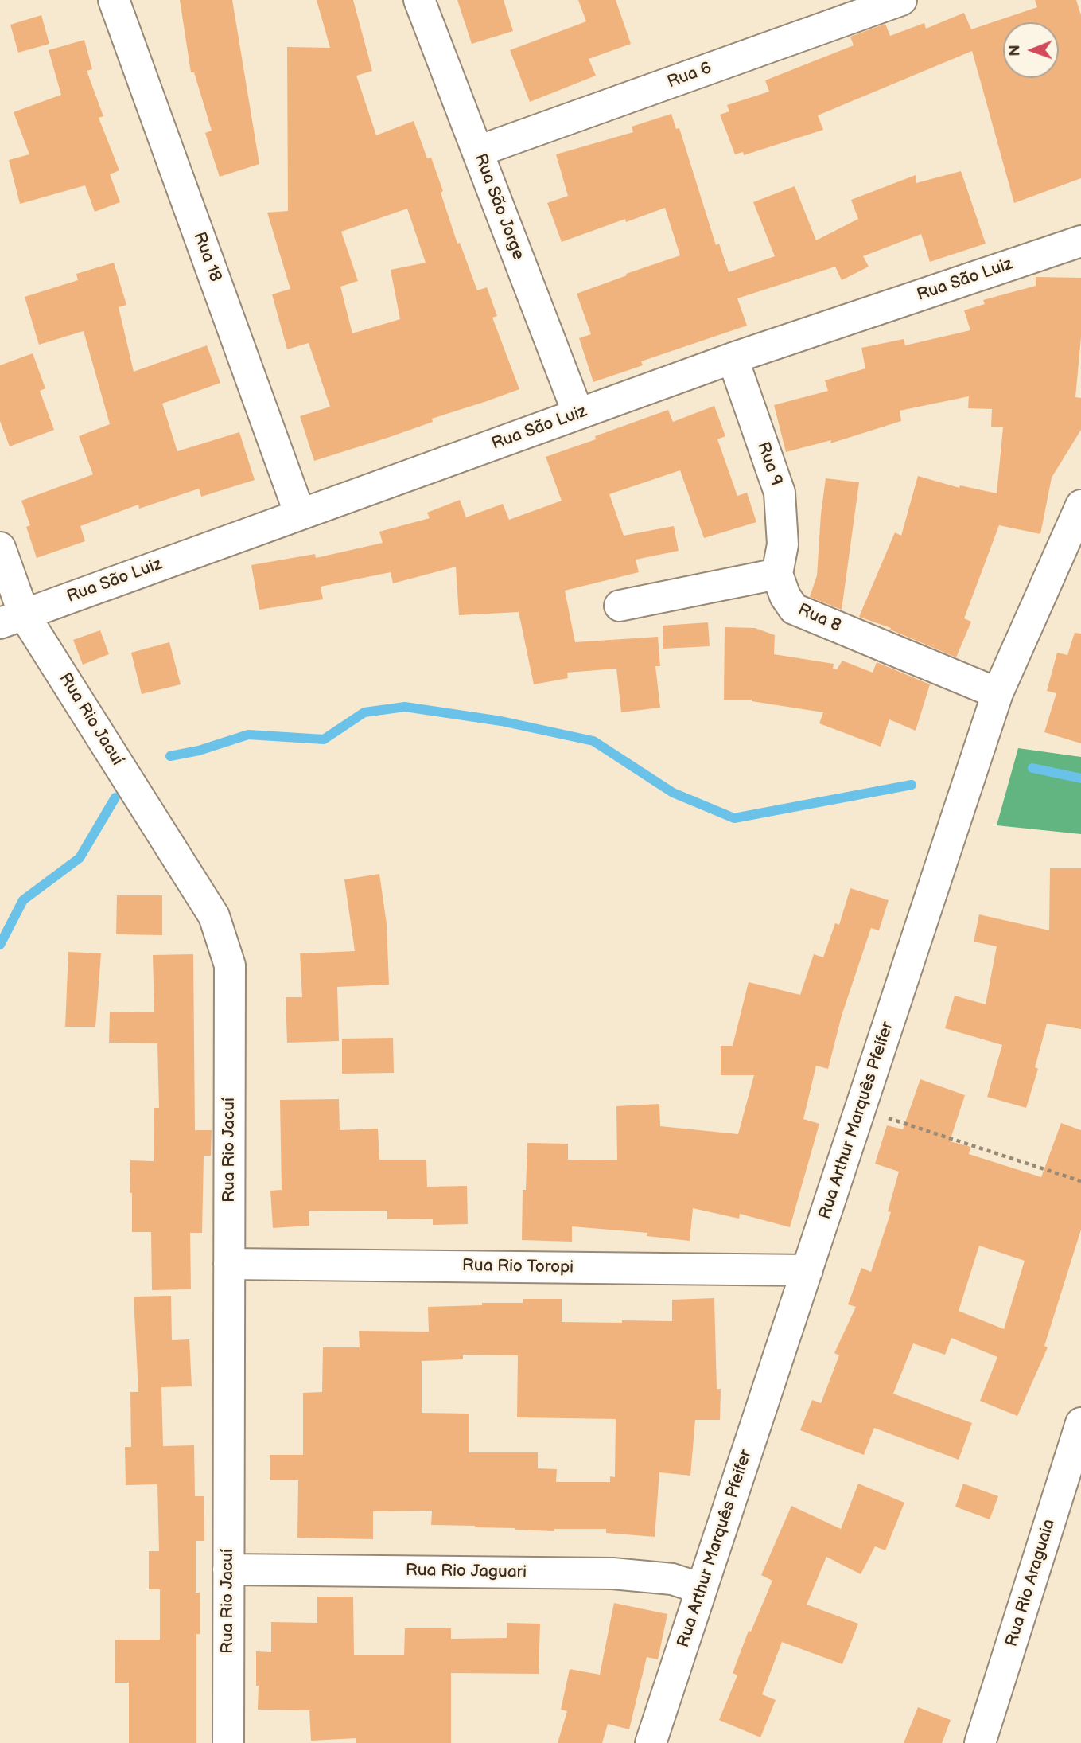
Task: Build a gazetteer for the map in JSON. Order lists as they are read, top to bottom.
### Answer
{
  "streets": {
    "street": [
      "Rua 6",
      "Rua São Jorge",
      "Rua 18",
      "Rua São Luiz",
      "Rua 9",
      "Rua 8",
      "Rua Rio Jacuí",
      "Rua Arthur Marquês Pfeifer",
      "Rua Rio Toropi",
      "Rua Rio Jaguari",
      "Rua Rio Araguaia"
    ]
  },
  "crossings": [
    ["Rua 6", "Rua São Jorge"],
    ["Rua São Jorge", "Rua São Luiz"],
    ["Rua 18", "Rua São Luiz"],
    ["Rua São Luiz", "Rua 9"],
    ["Rua São Luiz", "Rua Rio Jacuí"],
    ["Rua 9", "Rua 8"],
    ["Rua 8", "Rua Arthur Marquês Pfeifer"],
    ["Rua Rio Jacuí", "Rua Rio Toropi"],
    ["Rua Rio Jacuí", "Rua Rio Jaguari"],
    ["Rua Arthur Marquês Pfeifer", "Rua Rio Toropi"],
    ["Rua Arthur Marquês Pfeifer", "Rua Rio Jaguari"]
  ],
  "north": "left"
}
